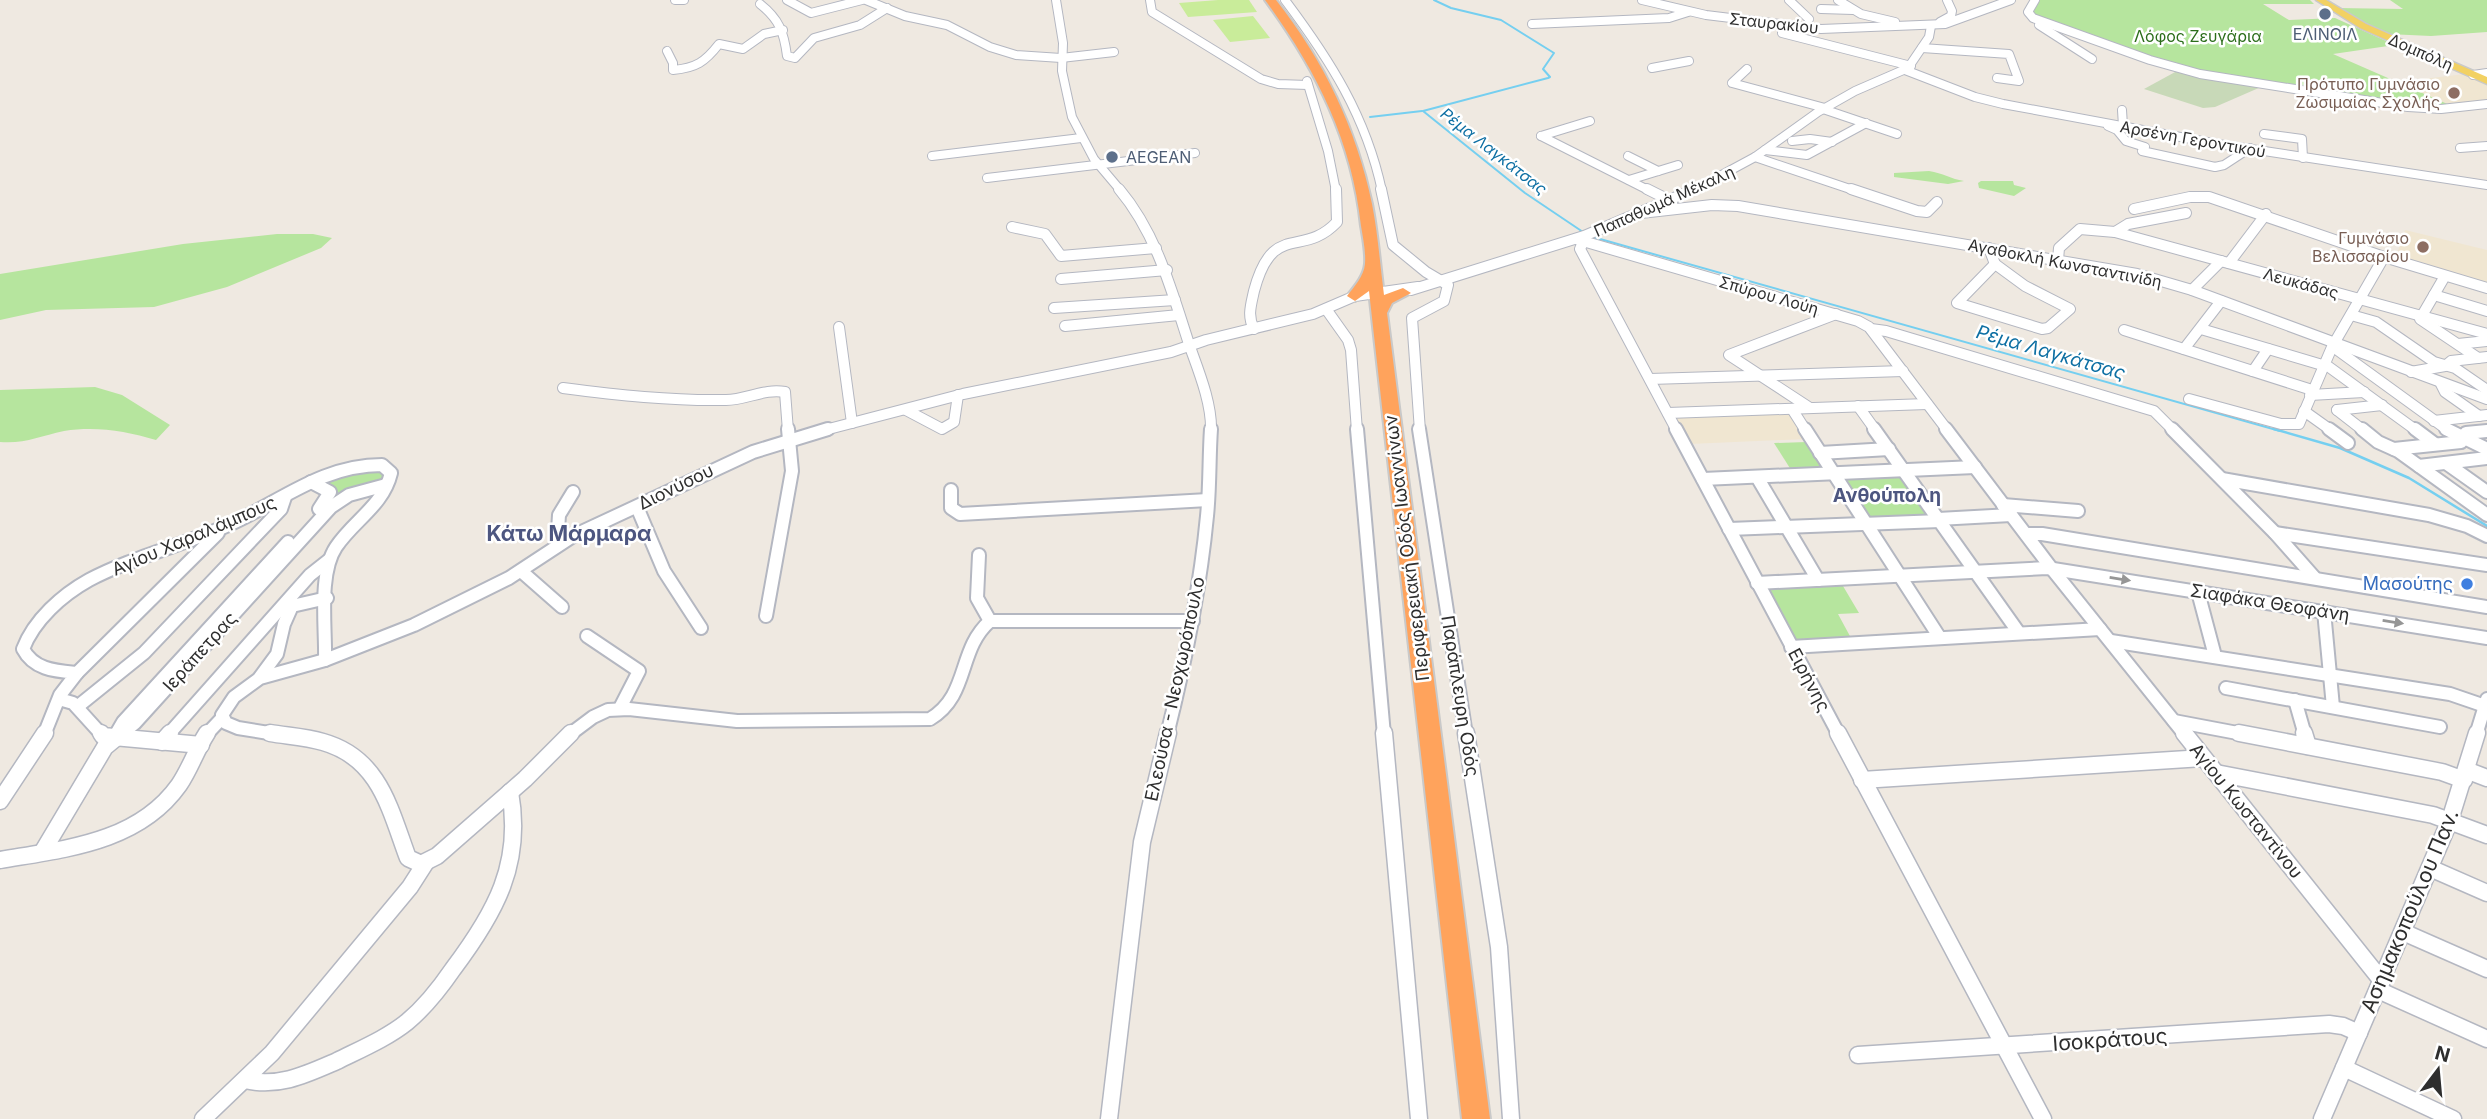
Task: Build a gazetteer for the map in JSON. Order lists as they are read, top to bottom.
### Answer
{
  "streets": {
    "highway": ["Περιφερειακή Οδός Ιωαννίνων"],
    "main road": ["Δομπόλη"],
    "street": [
      "Σταυρακίου",
      "Αρσένη Γεροντικού",
      "Παπαθωμά Μέκαλη",
      "Αγαθοκλή Κωνσταντινίδη",
      "Λευκάδας",
      "Σπύρου Λούη",
      "Διονύσου",
      "Αγίου Χαραλάμπους",
      "Σιαφάκα Θεοφάνη",
      "Ιεράπετρας",
      "Ειρήνης",
      "Ελεούσα - Νεοχωρόπουλο",
      "Παράπλευρη Οδός",
      "Αγίου Κωσταντίνου",
      "Ασημακοπούλου Παν.",
      "Ισοκράτους"
    ]
  },
  "crossings": [
    ["Σταυρακίου", "Αρσένη Γεροντικού"],
    ["Αρσένη Γεροντικού", "Παπαθωμά Μέκαλη"],
    ["Παπαθωμά Μέκαλη", "Αγαθοκλή Κωνσταντινίδη"],
    ["Παπαθωμά Μέκαλη", "Σπύρου Λούη"],
    ["Παπαθωμά Μέκαλη", "Ειρήνης"],
    ["Παπαθωμά Μέκαλη", "Παράπλευρη Οδός"],
    ["Αγαθοκλή Κωνσταντινίδη", "Λευκάδας"],
    ["Σπύρου Λούη", "Ειρήνης"],
    ["Σπύρου Λούη", "Αγίου Κωσταντίνου"],
    ["Διονύσου", "Ελεούσα - Νεοχωρόπουλο"],
    ["Αγίου Χαραλάμπους", "Ιεράπετρας"],
    ["Σιαφάκα Θεοφάνη", "Ειρήνης"],
    ["Σιαφάκα Θεοφάνη", "Αγίου Κωσταντίνου"],
    ["Ειρήνης", "Ισοκράτους"],
    ["Αγίου Κωσταντίνου", "Ασημακοπούλου Παν."],
    ["Ασημακοπούλου Παν.", "Ισοκράτους"]
  ],
  "districts": ["Ανθούπολη", "Κάτω Μάρμαρα"],
  "water": ["Ρέμα Λαγκάτσας"],
  "parks": ["Λόφος Ζευγάρια"],
  "places": [
    "ΕΛΙΝΟΙΛ",
    "Πρότυπο Γυμνάσιο Ζωσιμαίας Σχολής",
    "AEGEAN",
    "Γυμνάσιο Βελισσαρίου",
    "Μασούτης"
  ],
  "north": "top"
}
